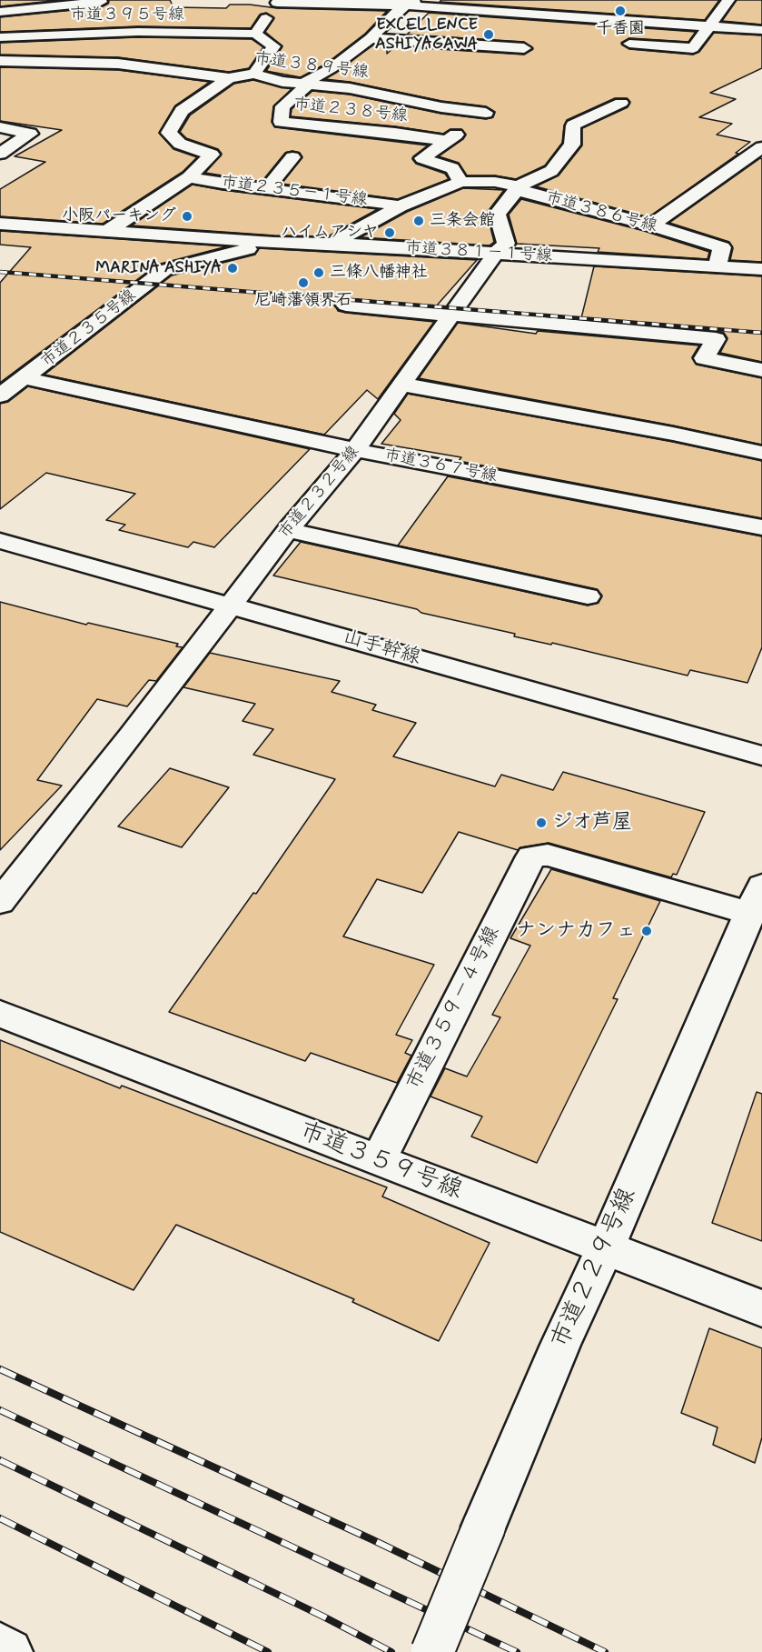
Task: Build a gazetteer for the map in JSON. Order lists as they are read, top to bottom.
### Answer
{
  "streets": {
    "street": [
      "市道３９５号線",
      "市道３８９号線",
      "市道２３８号線",
      "市道２３５－１号線",
      "市道３８６号線",
      "市道３８１－１号線",
      "市道２３５号線",
      "市道３６７号線",
      "市道２３２号線",
      "山手幹線",
      "市道３５９－４号線",
      "市道３５９号線",
      "市道２２９号線"
    ]
  },
  "crossings": [
    ["市道３８９号線", "市道２３８号線"],
    ["市道３８６号線", "市道３８１－１号線"],
    ["市道３８６号線", "市道２３２号線"],
    ["市道３８１－１号線", "市道２３５号線"],
    ["市道３８１－１号線", "市道２３２号線"],
    ["市道２３５号線", "市道３６７号線"],
    ["市道３６７号線", "市道２３２号線"],
    ["市道２３２号線", "山手幹線"],
    ["市道３５９－４号線", "市道３５９号線"],
    ["市道３５９－４号線", "市道２２９号線"],
    ["市道３５９号線", "市道２２９号線"]
  ],
  "places": [
    "千香園",
    "EXCELLENCE ASHIYAGAWA",
    "小阪パーキング",
    "三条会館",
    "ハイムアシヤ",
    "MARINA ASHIYA",
    "三條八幡神社",
    "尼崎藩領界石",
    "ジオ芦屋",
    "ナンナカフェ"
  ]
}
